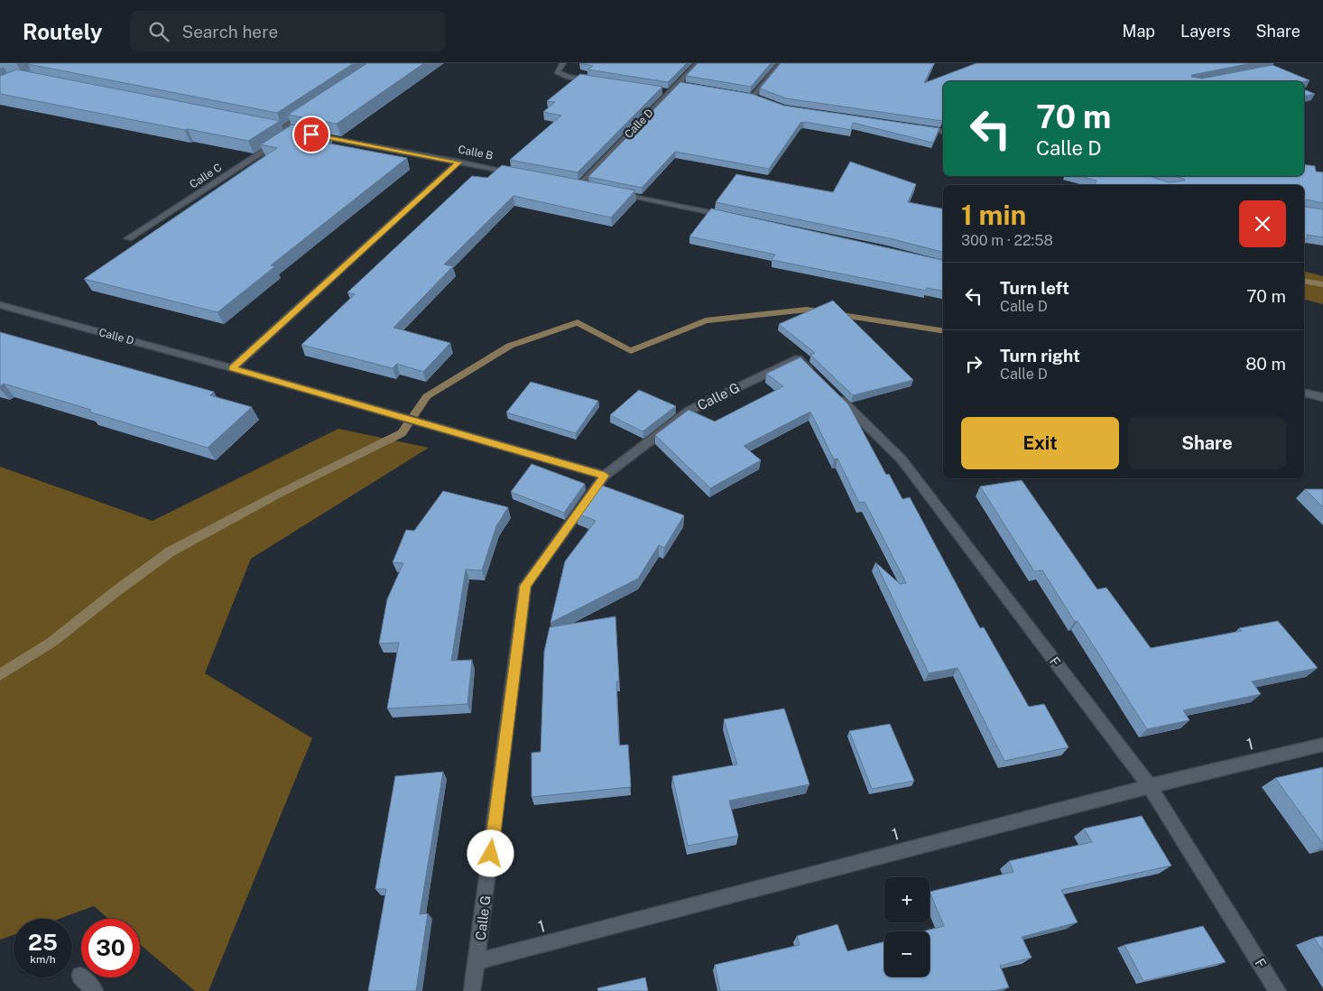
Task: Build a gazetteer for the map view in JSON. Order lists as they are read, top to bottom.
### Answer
{
  "streets": {
    "street": [
      "Calle D",
      "Calle B",
      "Calle C",
      "Calle G",
      "F",
      "1"
    ]
  },
  "crossings": [
    ["Calle D", "Calle G"],
    ["Calle G", "1"],
    ["F", "1"]
  ],
  "page": {
    "header": "Routely",
    "search": "Search here",
    "nav": ["Map", "Layers", "Share"],
    "turn": ["70 m", "Calle D"],
    "heading": ["1 min", "300 m · 22:58"],
    "list": [
      {
        "name": "Turn left",
        "note": "Calle D",
        "value": "70 m"
      },
      {
        "name": "Turn right",
        "note": "Calle D",
        "value": "80 m"
      }
    ],
    "buttons": ["Exit", "Share"],
    "map_buttons": ["+", "−"],
    "speed": "25 km/h",
    "limit": "30"
  }
}
